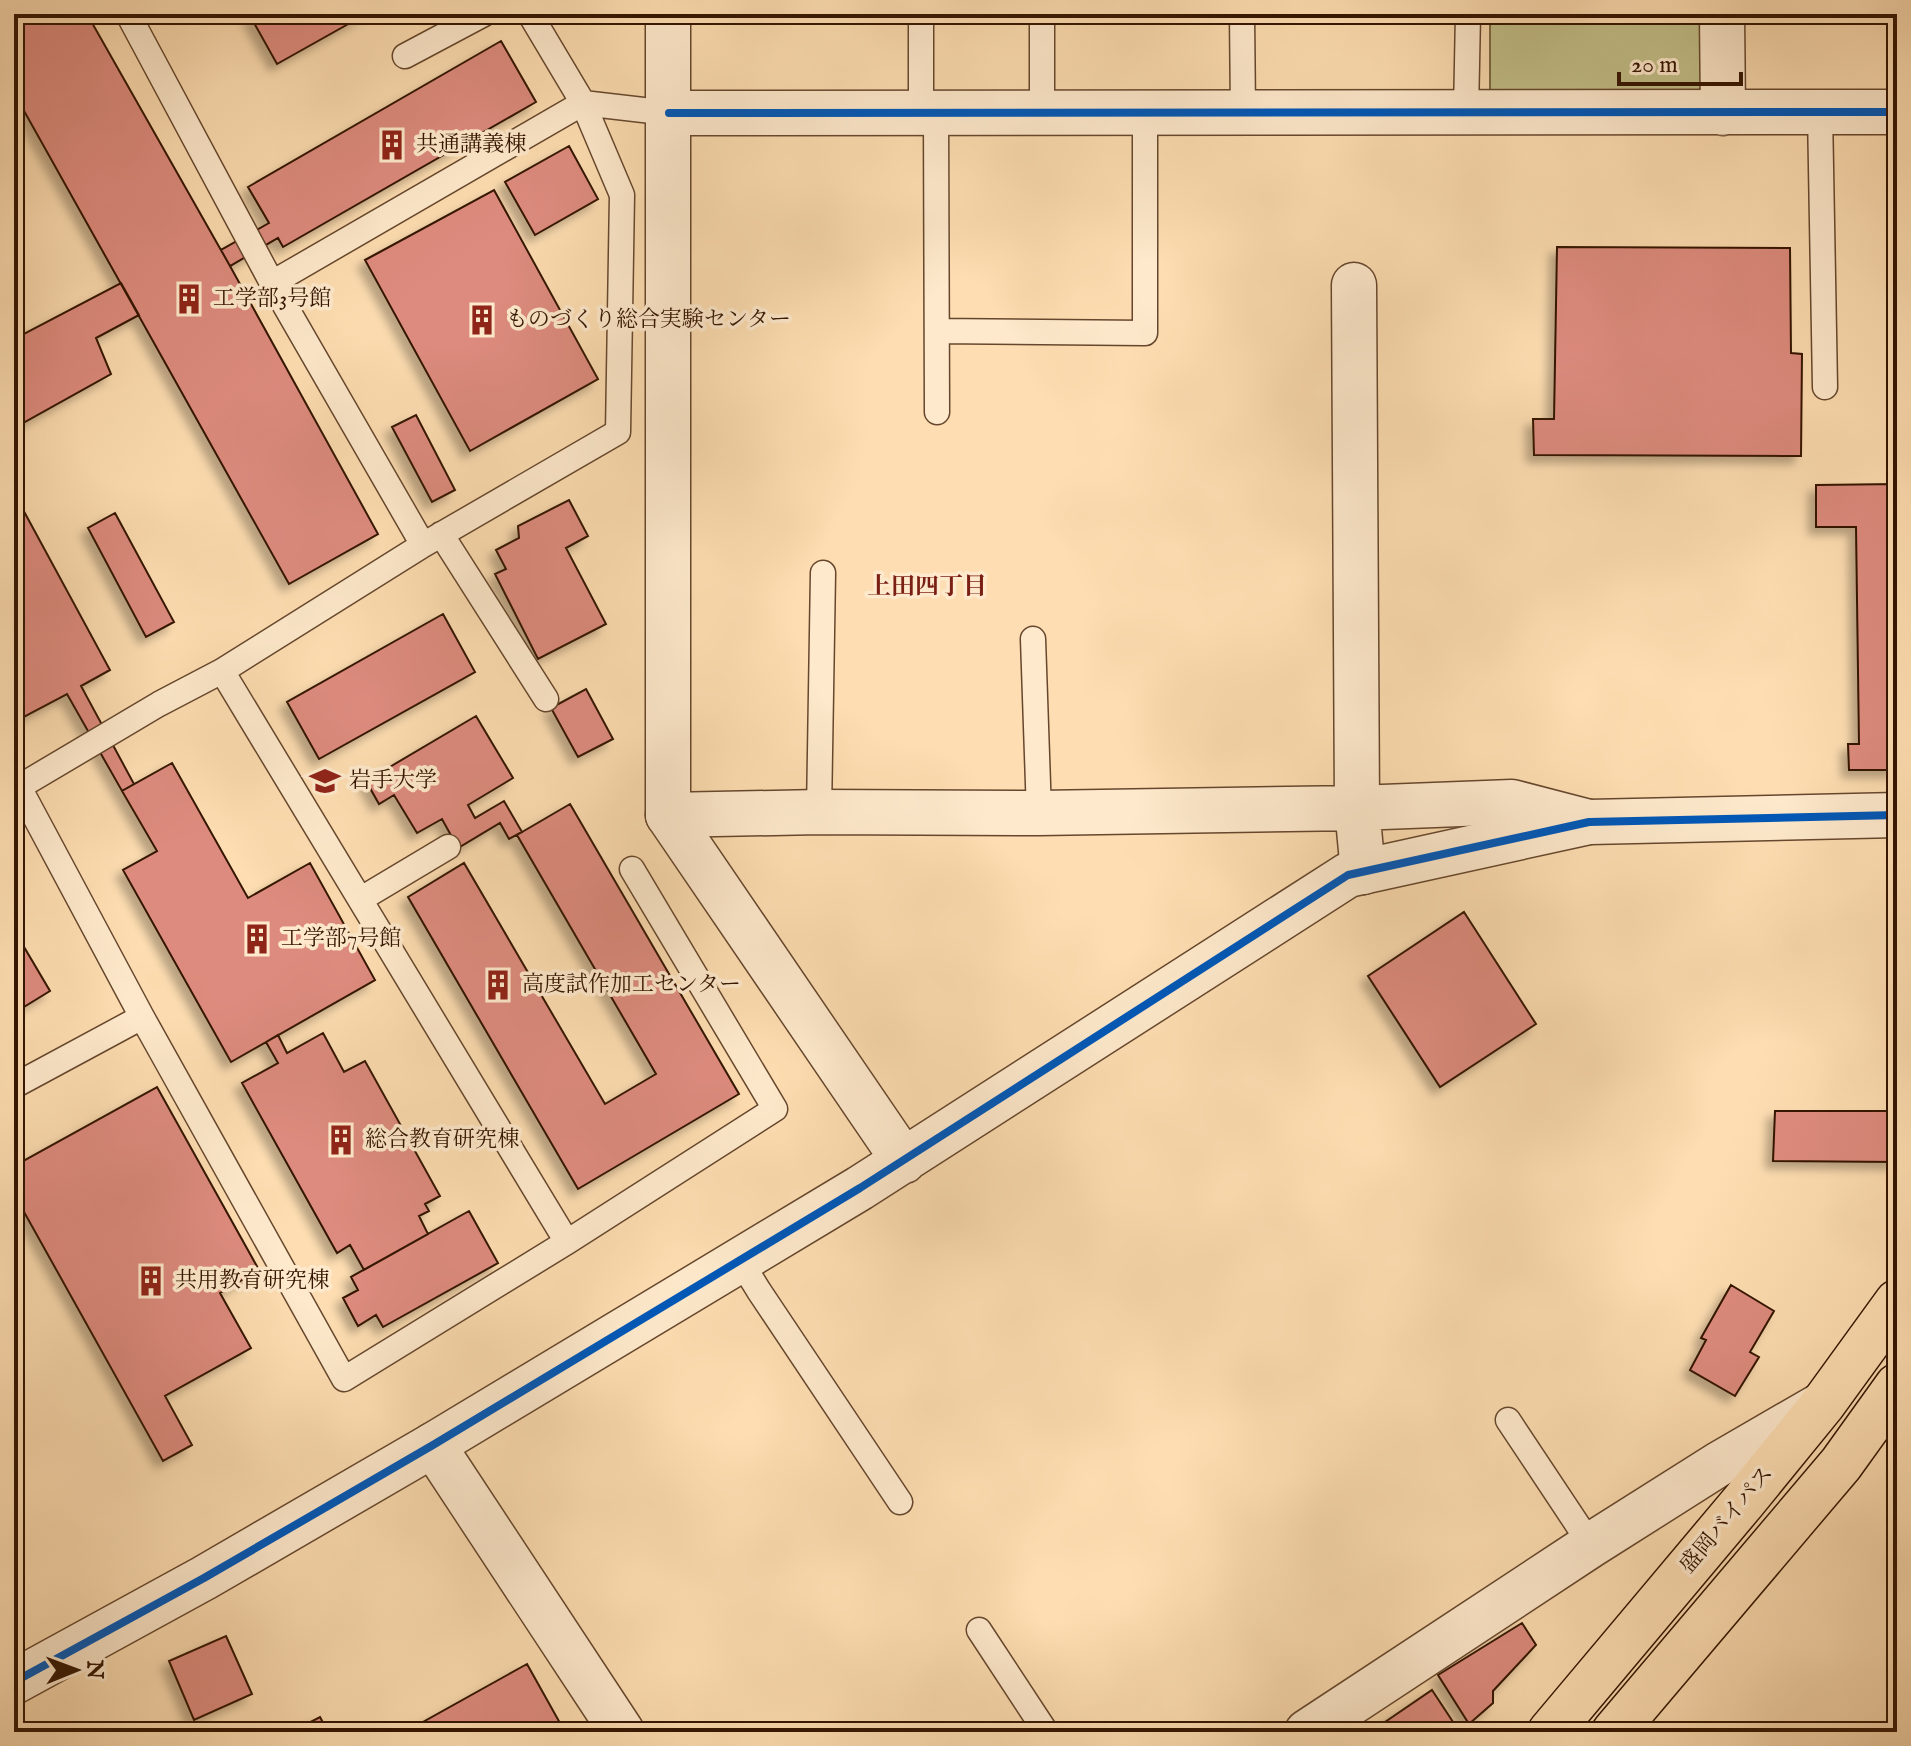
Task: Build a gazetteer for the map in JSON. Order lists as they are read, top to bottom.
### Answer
{
  "streets": {
    "highway": ["盛岡バイパス"]
  },
  "districts": ["上田四丁目"],
  "places": {
    "building": [
      "共通講義棟",
      "工学部3号館",
      "ものづくり総合実験センター",
      "工学部7号館",
      "高度試作加工センター",
      "総合教育研究棟",
      "共用教育研究棟"
    ],
    "school or university": ["岩手大学"]
  },
  "scale_bar": "20 m",
  "north": "right"
}
